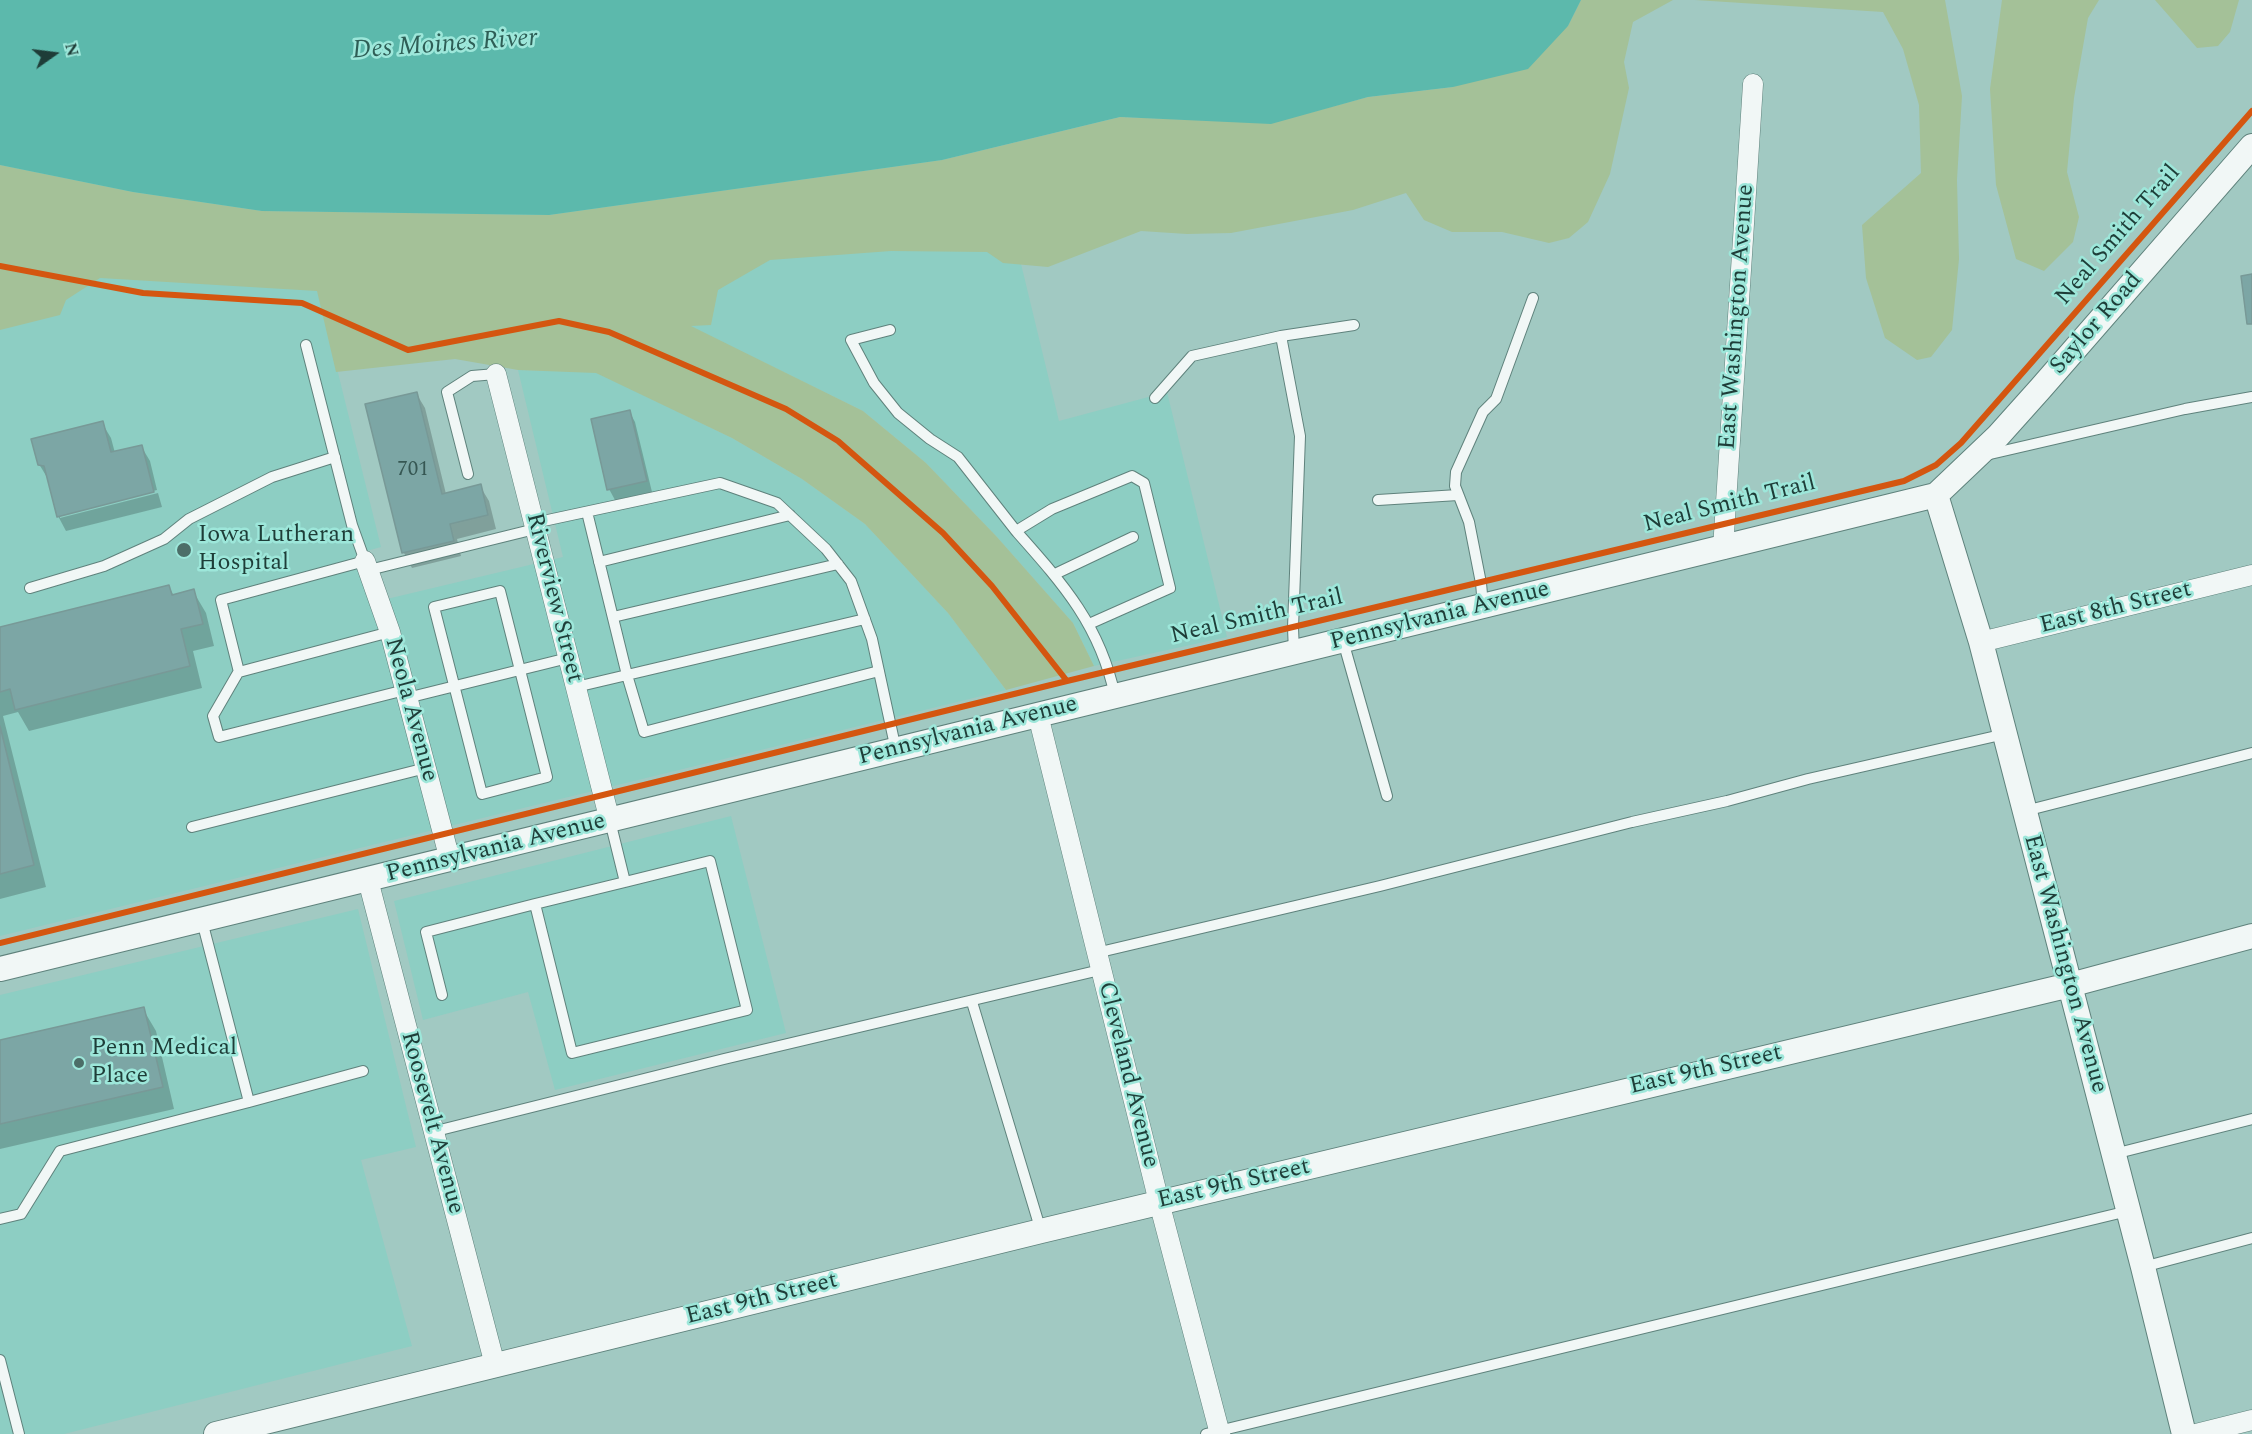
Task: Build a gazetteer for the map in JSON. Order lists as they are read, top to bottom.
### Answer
{
  "streets": {
    "street": [
      "East Washington Avenue",
      "Saylor Road",
      "Riverview Street",
      "East 8th Street",
      "Pennsylvania Avenue",
      "Neola Avenue",
      "East 9th Street",
      "Cleveland Avenue",
      "Roosevelt Avenue"
    ],
    "cycle path": ["Neal Smith Trail"]
  },
  "crossings": [
    ["East Washington Avenue", "Saylor Road"],
    ["East Washington Avenue", "East 8th Street"],
    ["East Washington Avenue", "Pennsylvania Avenue"],
    ["East Washington Avenue", "East 9th Street"],
    ["Saylor Road", "Pennsylvania Avenue"],
    ["Riverview Street", "Pennsylvania Avenue"],
    ["Pennsylvania Avenue", "Neola Avenue"],
    ["Pennsylvania Avenue", "Cleveland Avenue"],
    ["Pennsylvania Avenue", "Roosevelt Avenue"],
    ["East 9th Street", "Cleveland Avenue"],
    ["East 9th Street", "Roosevelt Avenue"]
  ],
  "water": ["Des Moines River"],
  "places": ["Iowa Lutheran Hospital", "Penn Medical Place"],
  "house_numbers": ["701"],
  "north": "right"
}
